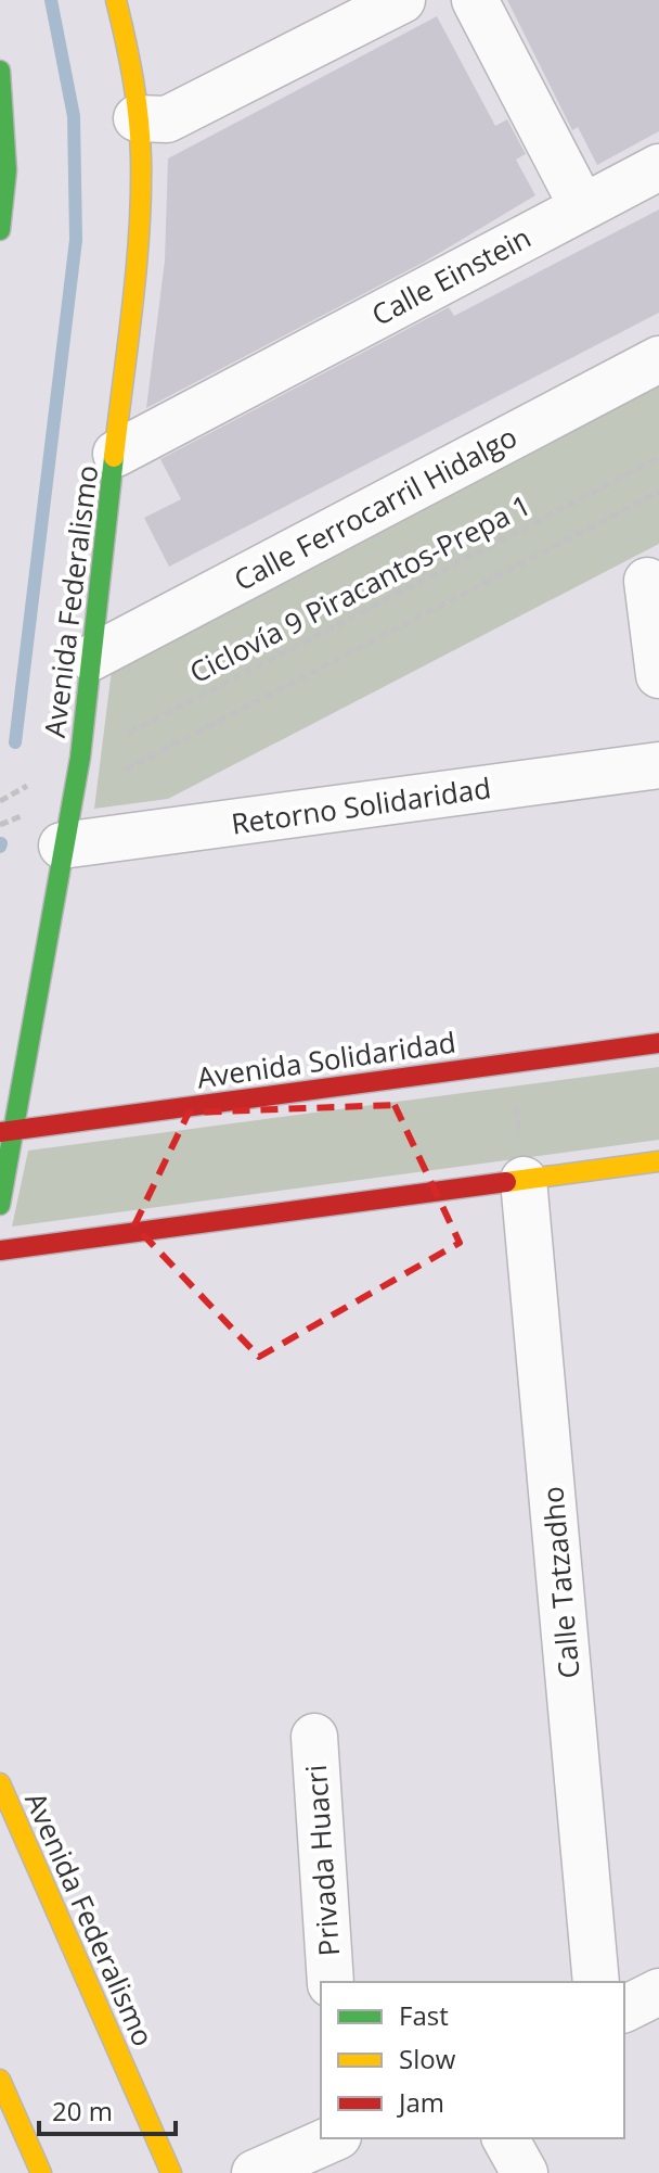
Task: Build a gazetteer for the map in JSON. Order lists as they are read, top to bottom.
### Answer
{
  "streets": {
    "main road": ["Avenida Federalismo", "Avenida Solidaridad"],
    "street": [
      "Calle Einstein",
      "Calle Ferrocarril Hidalgo",
      "Retorno Solidaridad",
      "Calle Tatzadho",
      "Privada Huacri"
    ],
    "path": ["Ciclovía 9 Piracantos-Prepa 1"]
  },
  "crossings": [
    ["Calle Einstein", "Avenida Federalismo"],
    ["Calle Ferrocarril Hidalgo", "Avenida Federalismo"],
    ["Ciclovía 9 Piracantos-Prepa 1", "Avenida Federalismo"],
    ["Avenida Federalismo", "Retorno Solidaridad"],
    ["Avenida Federalismo", "Avenida Solidaridad"]
  ],
  "legend": ["Fast", "Slow", "Jam"],
  "scale_bar": "20 m"
}
